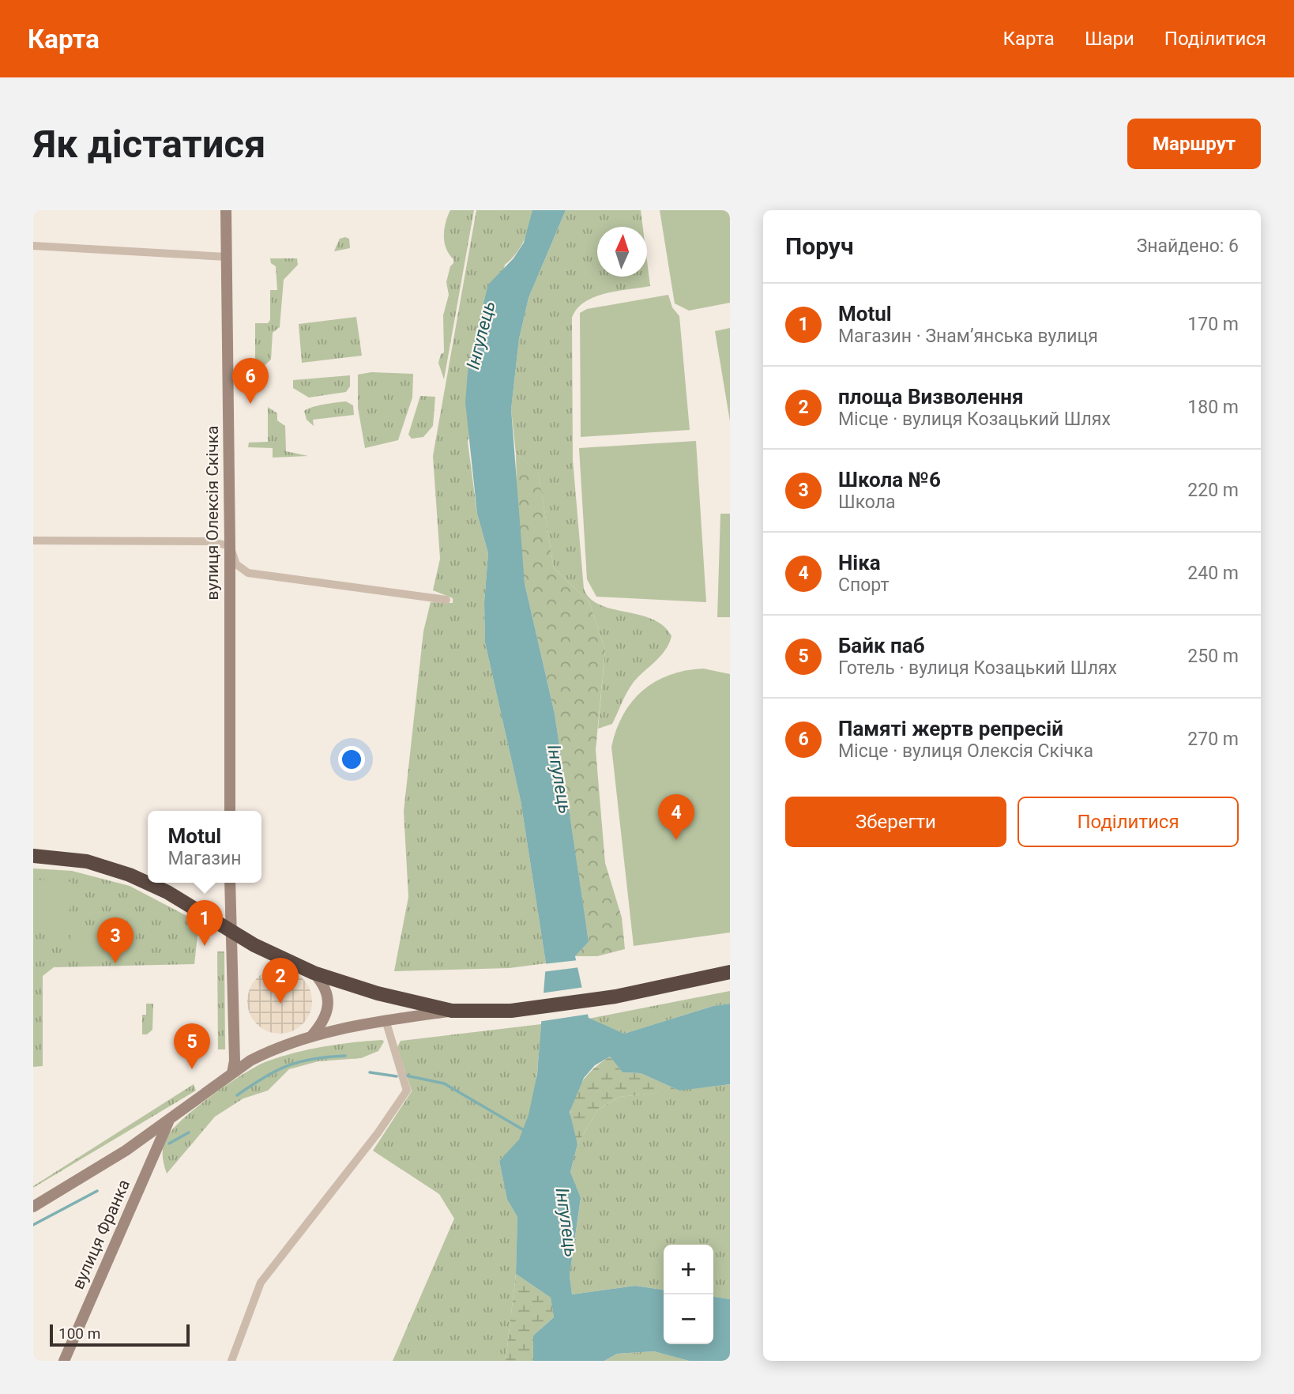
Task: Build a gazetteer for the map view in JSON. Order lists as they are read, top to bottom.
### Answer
{
  "streets": {
    "street": ["вулиця Олексія Скічка", "вулиця Франка"]
  },
  "water": ["Інгулець"],
  "scale_bar": "100 m",
  "north": "top",
  "page": {
    "header": "Карта",
    "nav": ["Карта", "Шари", "Поділитися"],
    "buttons": [
      "Маршрут",
      ["Зберегти", "Поділитися"]
    ],
    "title": "Як дістатися",
    "heading": ["Поруч", "Знайдено: 6"],
    "list": [
      {
        "mark": "1",
        "name": "Motul",
        "note": "Магазин · Знамʼянська вулиця",
        "value": "170 m"
      },
      {
        "mark": "2",
        "name": "площа Визволення",
        "note": "Місце · вулиця Козацький Шлях",
        "value": "180 m"
      },
      {
        "mark": "3",
        "name": "Школа №6",
        "note": "Школа",
        "value": "220 m"
      },
      {
        "mark": "4",
        "name": "Ніка",
        "note": "Спорт",
        "value": "240 m"
      },
      {
        "mark": "5",
        "name": "Байк паб",
        "note": "Готель · вулиця Козацький Шлях",
        "value": "250 m"
      },
      {
        "mark": "6",
        "name": "Памяті жертв репресій",
        "note": "Місце · вулиця Олексія Скічка",
        "value": "270 m"
      }
    ],
    "pins": [
      "6",
      "4",
      "1",
      "3",
      "2",
      "5"
    ],
    "popup": ["Motul", "Магазин"],
    "map_buttons": ["+", "−"],
    "scale": "100 m"
  }
}
